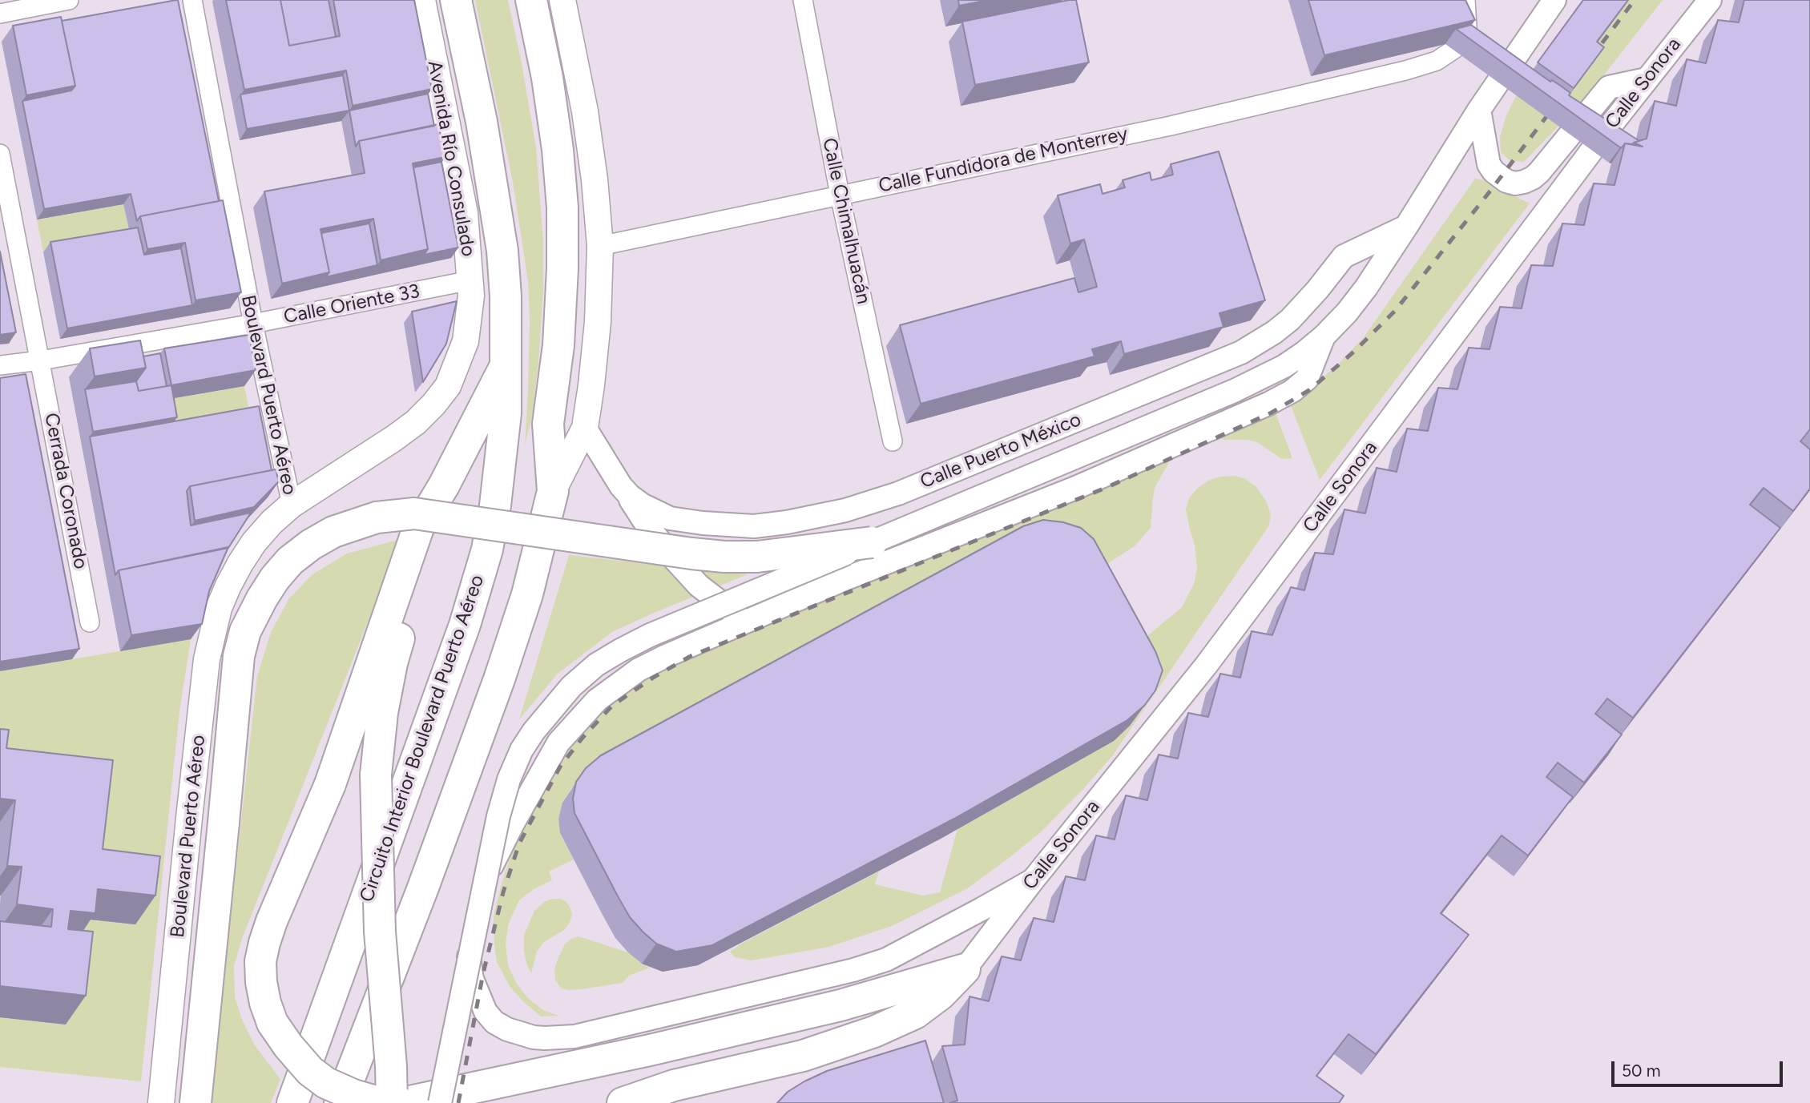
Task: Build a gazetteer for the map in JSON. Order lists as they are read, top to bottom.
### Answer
{
  "streets": {
    "highway": ["Circuito Interior Boulevard Puerto Aéreo"],
    "main road": ["Avenida Río Consulado", "Boulevard Puerto Aéreo"],
    "street": [
      "Calle Sonora",
      "Calle Fundidora de Monterrey",
      "Calle Chimalhuacán",
      "Calle Oriente 33",
      "Calle Puerto México",
      "Cerrada Coronado"
    ]
  },
  "crossings": [
    ["Avenida Río Consulado", "Calle Oriente 33"],
    ["Avenida Río Consulado", "Boulevard Puerto Aéreo"],
    ["Calle Fundidora de Monterrey", "Calle Chimalhuacán"],
    ["Calle Oriente 33", "Boulevard Puerto Aéreo"],
    ["Calle Oriente 33", "Cerrada Coronado"]
  ],
  "scale_bar": "50 m"
}
